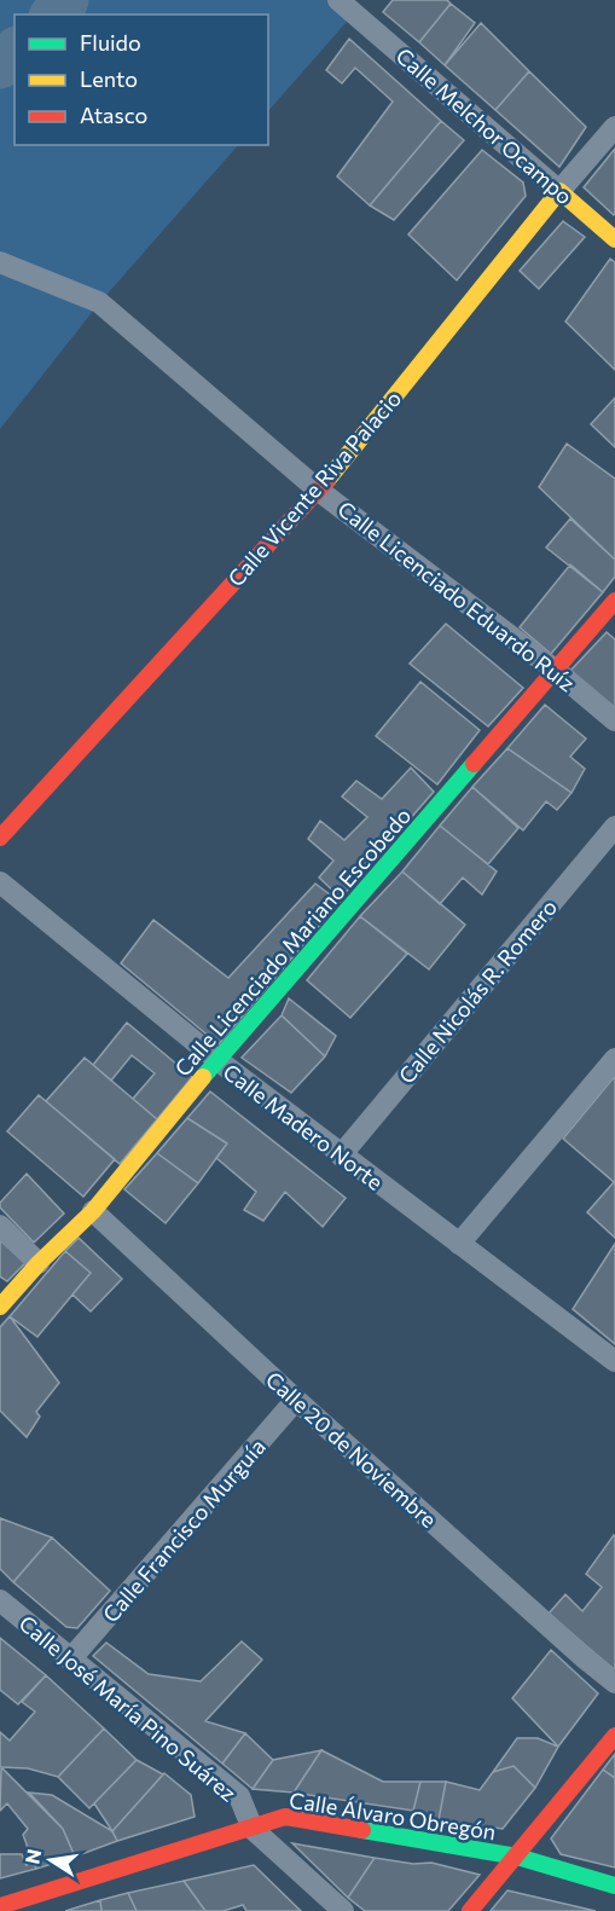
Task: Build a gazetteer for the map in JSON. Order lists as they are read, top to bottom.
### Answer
{
  "streets": {
    "main road": [
      "Calle Melchor Ocampo",
      "Calle Vicente Riva Palacio",
      "Calle Licenciado Mariano Escobedo",
      "Calle Álvaro Obregón"
    ],
    "street": [
      "Calle Licenciado Eduardo Ruíz",
      "Calle Nicolás R. Romero",
      "Calle Madero Norte",
      "Calle 20 de Noviembre",
      "Calle Francisco Murguía",
      "Calle José María Pino Suárez"
    ]
  },
  "crossings": [
    ["Calle Melchor Ocampo", "Calle Vicente Riva Palacio"],
    ["Calle Vicente Riva Palacio", "Calle Licenciado Eduardo Ruíz"],
    ["Calle Licenciado Eduardo Ruíz", "Calle Licenciado Mariano Escobedo"],
    ["Calle Licenciado Mariano Escobedo", "Calle Madero Norte"],
    ["Calle Licenciado Mariano Escobedo", "Calle 20 de Noviembre"],
    ["Calle Nicolás R. Romero", "Calle Madero Norte"],
    ["Calle 20 de Noviembre", "Calle Francisco Murguía"],
    ["Calle Francisco Murguía", "Calle José María Pino Suárez"],
    ["Calle José María Pino Suárez", "Calle Álvaro Obregón"]
  ],
  "legend": ["Fluido", "Lento", "Atasco"],
  "north": "left"
}
